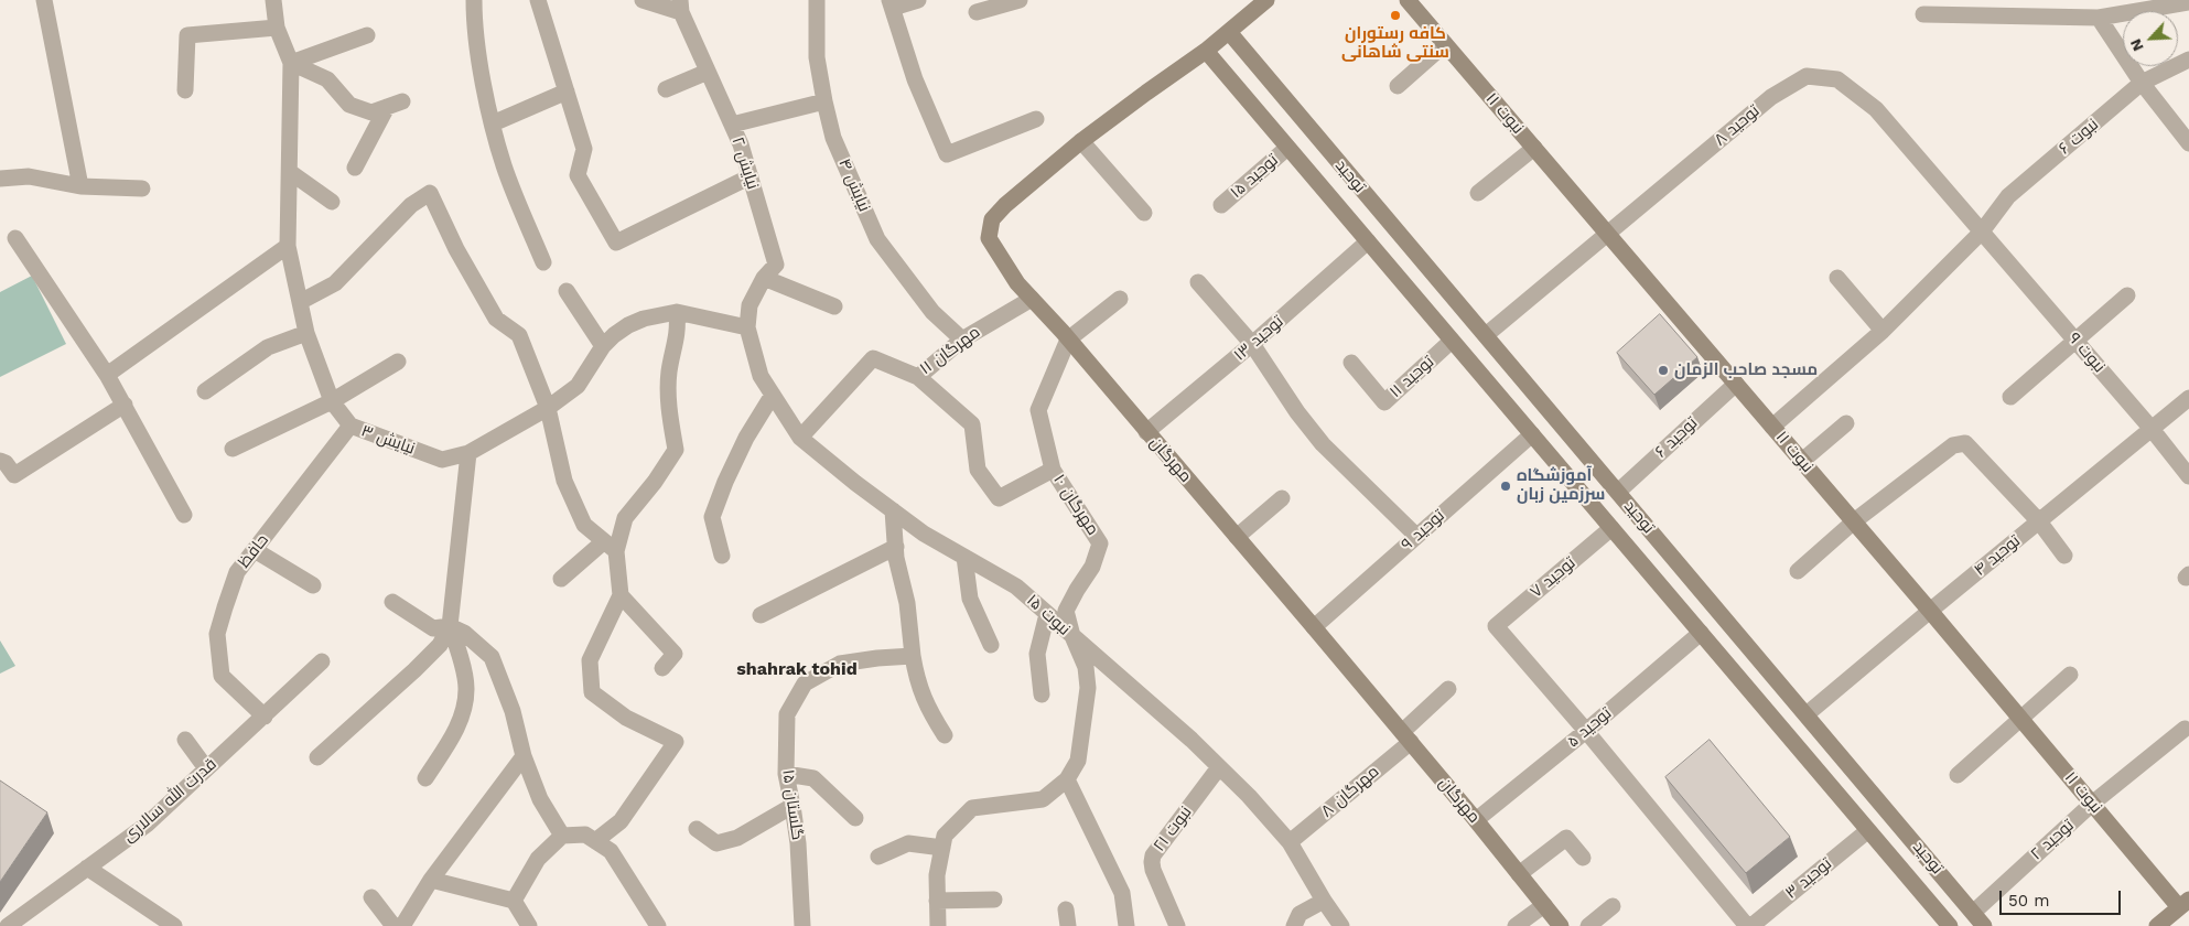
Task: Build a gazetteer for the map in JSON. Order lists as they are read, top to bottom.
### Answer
{
  "streets": {
    "street": [
      "نبوت ۱۱",
      "توحید ۸",
      "نبوت ۶",
      "نیایش ۲",
      "توحید ۱۵",
      "توحید",
      "نیایش ۴",
      "توحید ۱۳",
      "مهرگان ۱۱",
      "نبوت ۹",
      "توحید ۱۱",
      "توحید ۶",
      "نیایش ۳",
      "مهرگان",
      "مهرگان ۱۰",
      "توحید ۹",
      "حافظ",
      "توحید ۴",
      "توحید ۷",
      "نبوت ۱۵",
      "توحید ۵",
      "مهرگان ۸",
      "قدرت الله سالاری",
      "گلستان ۱۵",
      "نبوت ۲۱",
      "توحید ۲",
      "توحید ۳"
    ]
  },
  "crossings": [
    ["نبوت ۱۱", "توحید ۸"],
    ["نبوت ۱۱", "نبوت ۶"],
    ["نبوت ۱۱", "توحید ۶"],
    ["نبوت ۱۱", "توحید ۴"],
    ["نبوت ۱۱", "توحید ۲"],
    ["توحید ۸", "نبوت ۶"],
    ["توحید ۸", "توحید"],
    ["توحید ۸", "نبوت ۹"],
    ["نبوت ۶", "نبوت ۹"],
    ["نیایش ۲", "نیایش ۳"],
    ["نیایش ۲", "نبوت ۱۵"],
    ["توحید ۱۵", "توحید"],
    ["توحید", "توحید ۱۳"],
    ["توحید", "توحید ۱۱"],
    ["توحید", "توحید ۶"],
    ["توحید", "مهرگان"],
    ["توحید", "توحید ۹"],
    ["توحید", "توحید ۴"],
    ["توحید", "توحید ۷"],
    ["توحید", "توحید ۵"],
    ["توحید", "توحید ۲"],
    ["توحید", "توحید ۳"],
    ["نیایش ۴", "مهرگان ۱۱"],
    ["توحید ۱۳", "مهرگان"],
    ["مهرگان ۱۱", "مهرگان"],
    ["مهرگان ۱۱", "نبوت ۱۵"],
    ["نبوت ۹", "توحید ۴"],
    ["نیایش ۳", "حافظ"],
    ["نیایش ۳", "نبوت ۱۵"],
    ["مهرگان", "مهرگان ۱۰"],
    ["مهرگان", "توحید ۹"],
    ["مهرگان", "توحید ۵"],
    ["مهرگان", "مهرگان ۸"],
    ["مهرگان ۱۰", "نبوت ۱۵"],
    ["حافظ", "قدرت الله سالاری"],
    ["توحید ۷", "توحید ۵"],
    ["نبوت ۱۵", "مهرگان ۸"],
    ["نبوت ۱۵", "نبوت ۲۱"]
  ],
  "districts": ["shahrak tohid"],
  "places": ["کافه رستوران سنتی شاهانی", "مسجد صاحب الزمان", "آموزشگاه سرزمین زبان"],
  "scale_bar": "50 m",
  "north": "bottom left"
}
